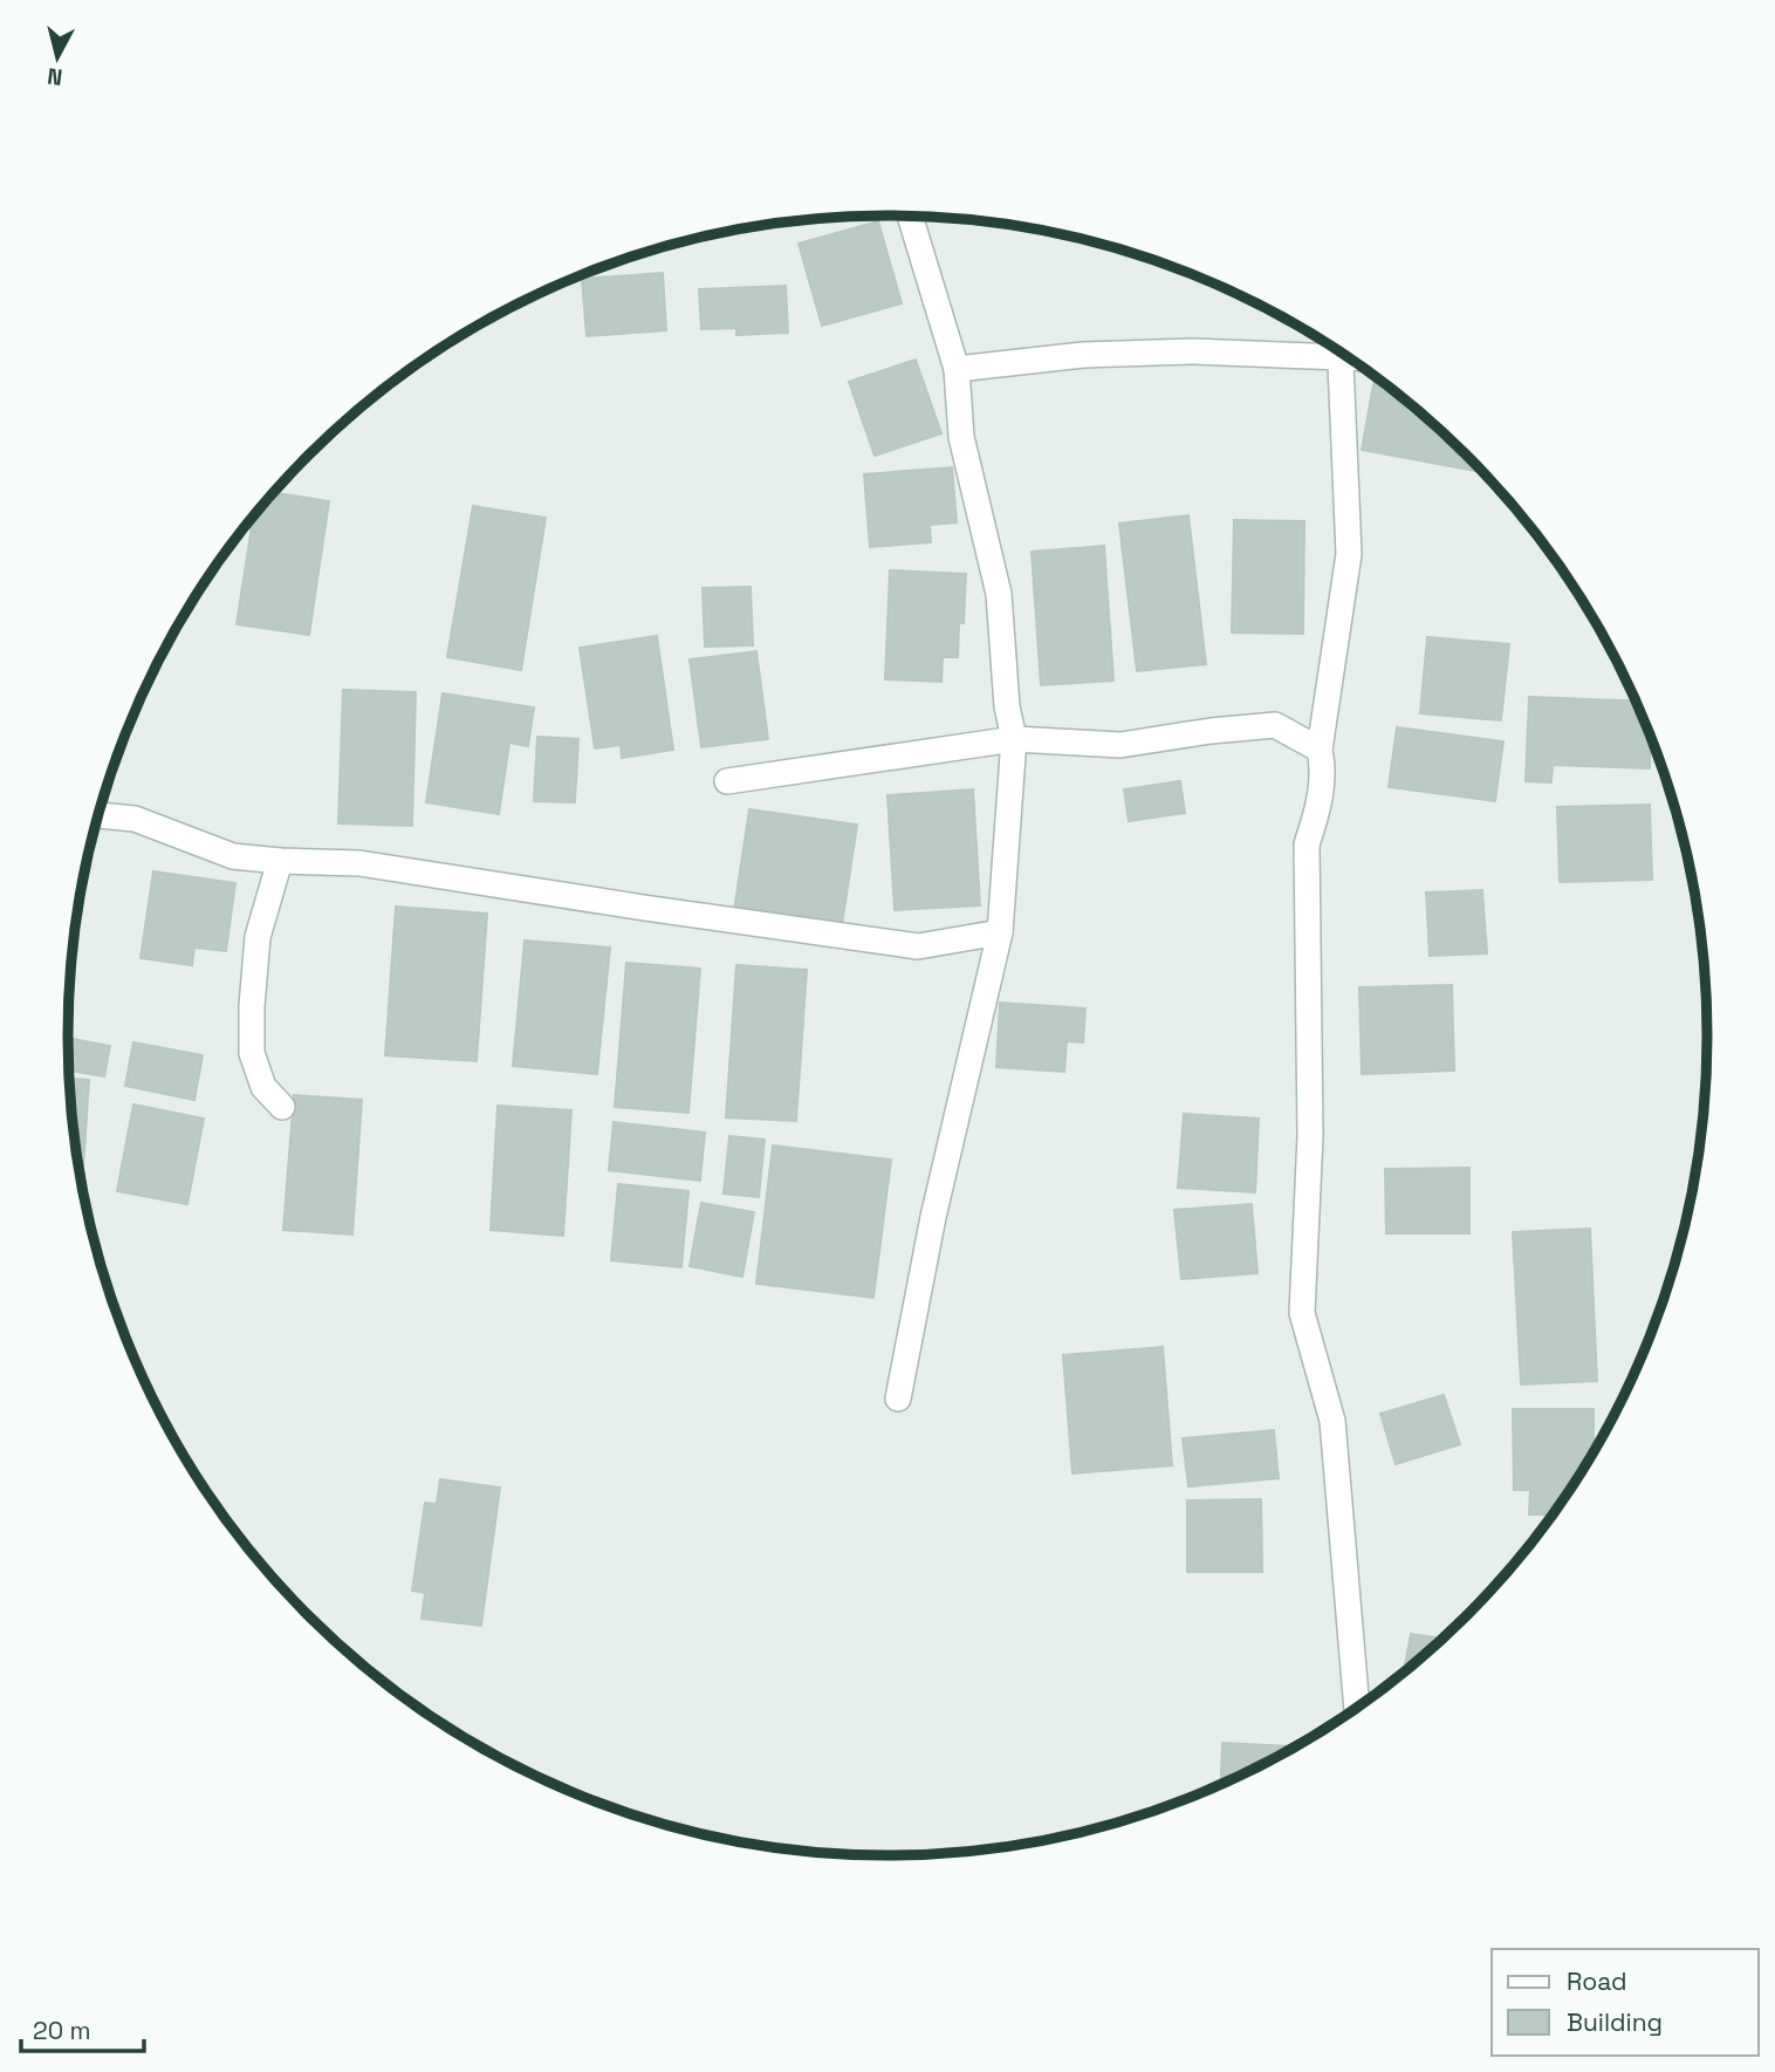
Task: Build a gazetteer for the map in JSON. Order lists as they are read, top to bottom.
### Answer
{
  "legend": ["Road", "Building"],
  "scale_bar": "20 m",
  "north": "bottom"
}
